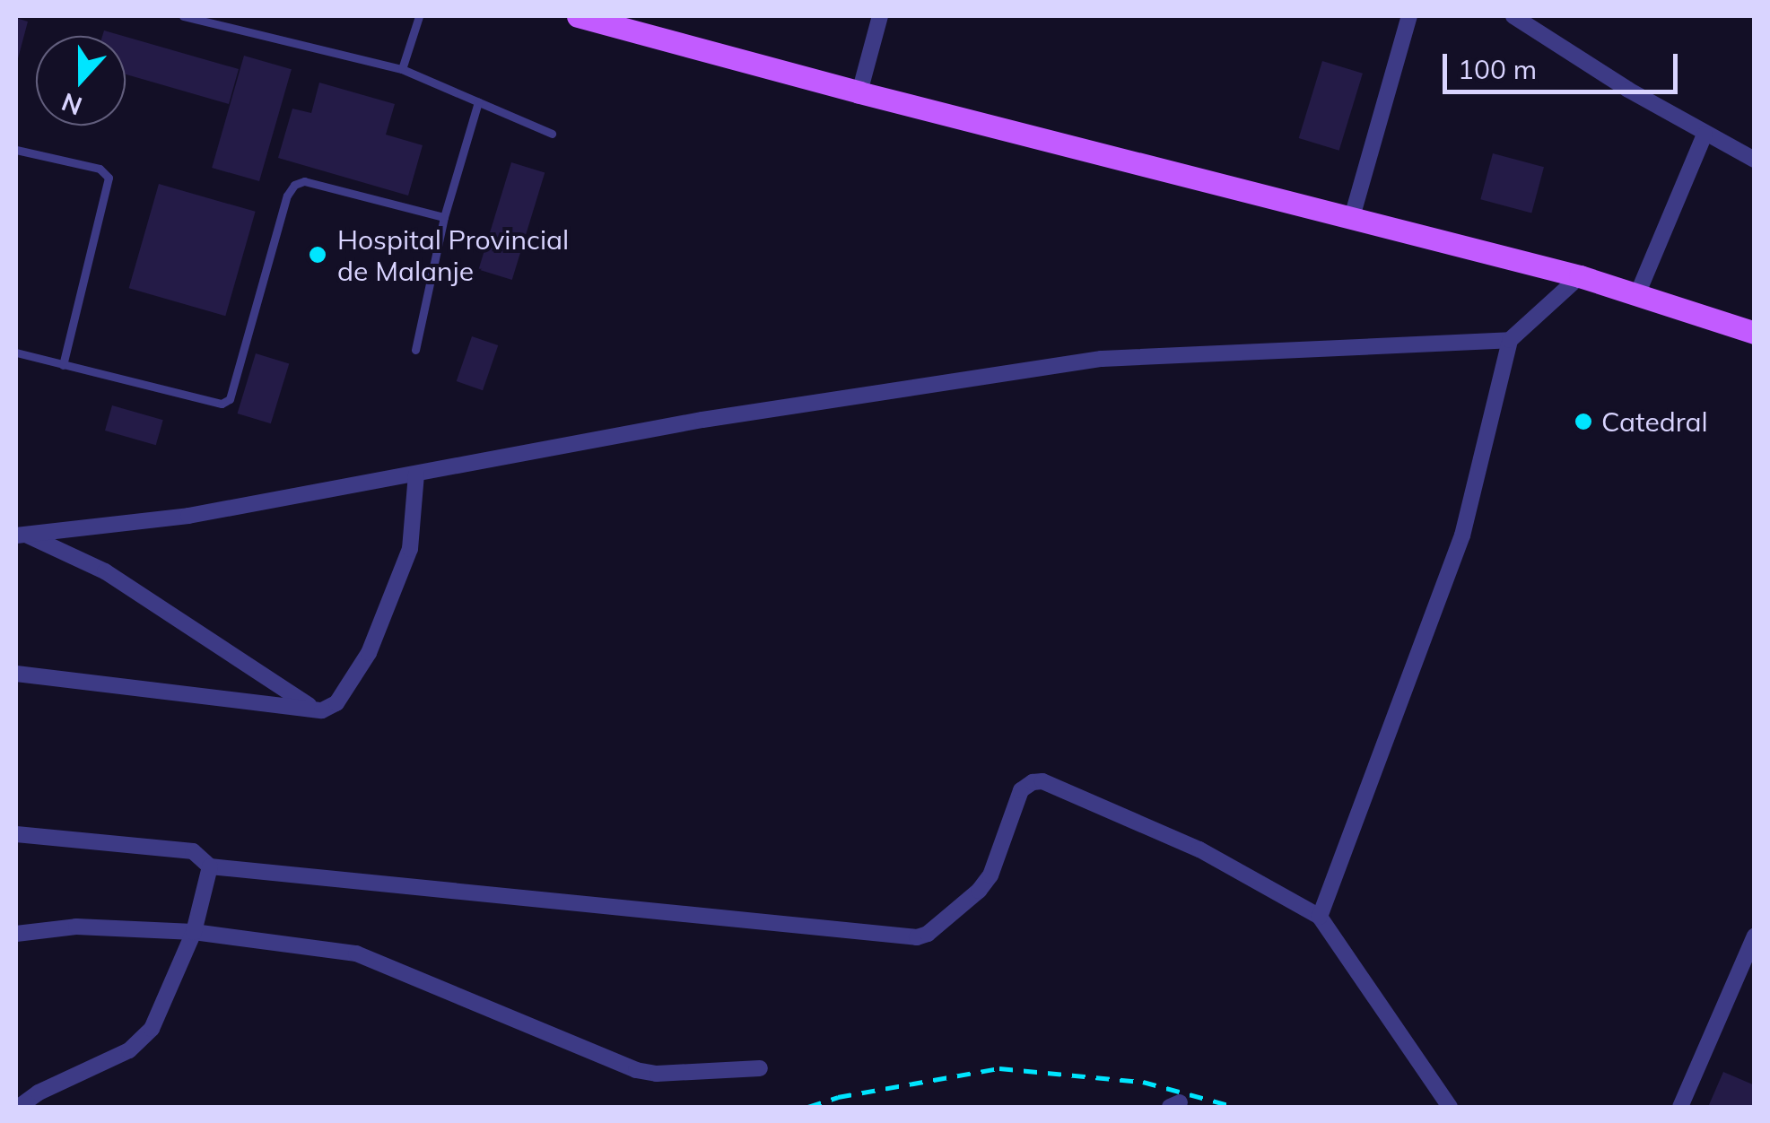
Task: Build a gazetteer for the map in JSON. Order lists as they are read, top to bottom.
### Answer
{
  "places": ["Hospital Provincial de Malanje", "Catedral"],
  "scale_bar": "100 m",
  "north": "bottom"
}
